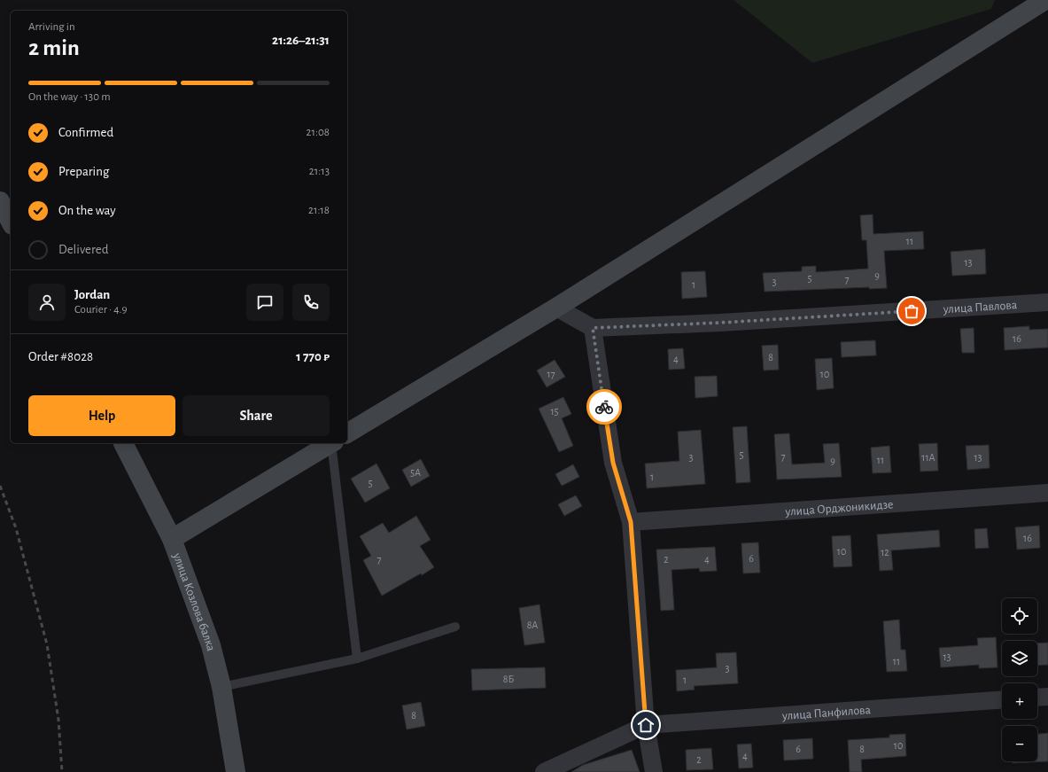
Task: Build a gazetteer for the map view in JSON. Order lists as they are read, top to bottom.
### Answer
{
  "streets": {
    "street": [
      "улица Павлова",
      "улица Орджоникидзе",
      "улица Козлова балка",
      "улица Панфилова"
    ]
  },
  "house_numbers": [
    "11",
    "13",
    "9",
    "5",
    "7",
    "3",
    "1",
    "16",
    "8",
    "4",
    "17",
    "10",
    "15",
    "5",
    "7",
    "3",
    "11А",
    "13",
    "11",
    "9",
    "5А",
    "1",
    "5",
    "16",
    "10",
    "12",
    "6",
    "7",
    "2",
    "4",
    "8А",
    "13",
    "11",
    "3",
    "8Б",
    "1",
    "8",
    "10",
    "6",
    "8",
    "4",
    "2"
  ],
  "page": {
    "heading": ["2 min", "Arriving in", "21:26–21:31"],
    "panel": [
      "Jordan",
      "Courier · 4.9",
      "Order #8028",
      "1 770 ₽"
    ],
    "bar": "On the way · 130 m",
    "list": [
      ["Confirmed", "21:08"],
      ["Preparing", "21:13"],
      ["On the way", "21:18"],
      "Delivered"
    ],
    "buttons": ["Help", "Share"],
    "map_buttons": ["+", "−"]
  }
}
